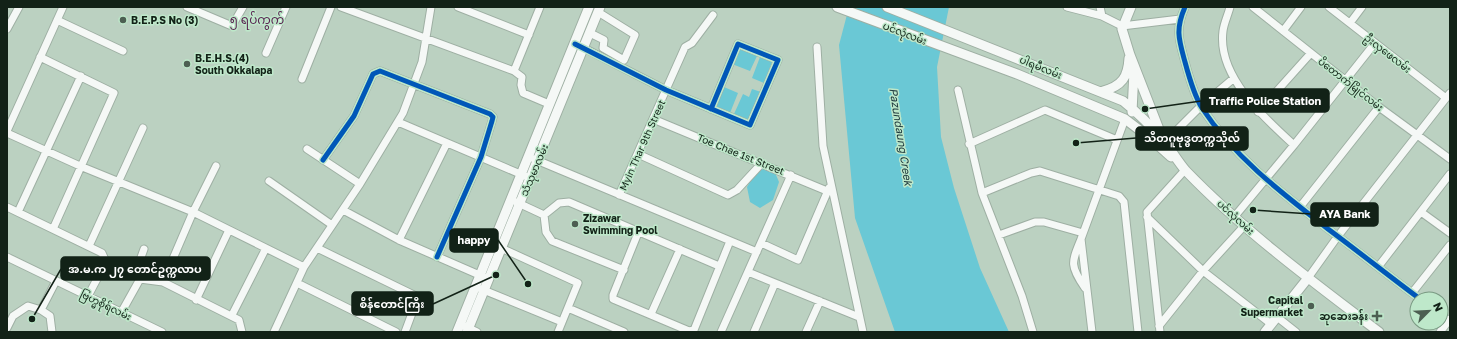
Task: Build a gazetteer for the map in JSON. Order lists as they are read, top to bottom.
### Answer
{
  "streets": {
    "main road": ["ပင်လုံလမ်း", "ပါရမီလမ်း", "သံသုမာလမ်း"],
    "street": [
      "ဦးလှဖေလမ်း",
      "ပိတောက်မြိုင်လမ်း",
      "Myin Thar 9th Street",
      "Toe Chae 1st Street",
      "ဗြဟ္မစိုရ်လမ်း"
    ]
  },
  "crossings": [
    ["ပင်လုံလမ်း", "ပါရမီလမ်း"],
    ["Myin Thar 9th Street", "Toe Chae 1st Street"]
  ],
  "districts": ["၅ ရပ်ကွက်"],
  "water": ["Pazundaung Creek"],
  "places": {
    "other": [
      "B.E.P.S No (3)",
      "B.E.H.S.(4) South Okkalapa",
      "Traffic Police Station",
      "သီတဂူဗုဒ္ဓတက္ကသိုလ်",
      "AYA Bank",
      "Zizawar Swimming Pool",
      "စိန်တောင်ကြီး",
      "happy",
      "Capital Supermarket",
      "အ.မ.က ၂၇ တောင်ဥက္ကလာပ"
    ],
    "health": ["ဆုဆေးခန်း"]
  },
  "north": "top right"
}
